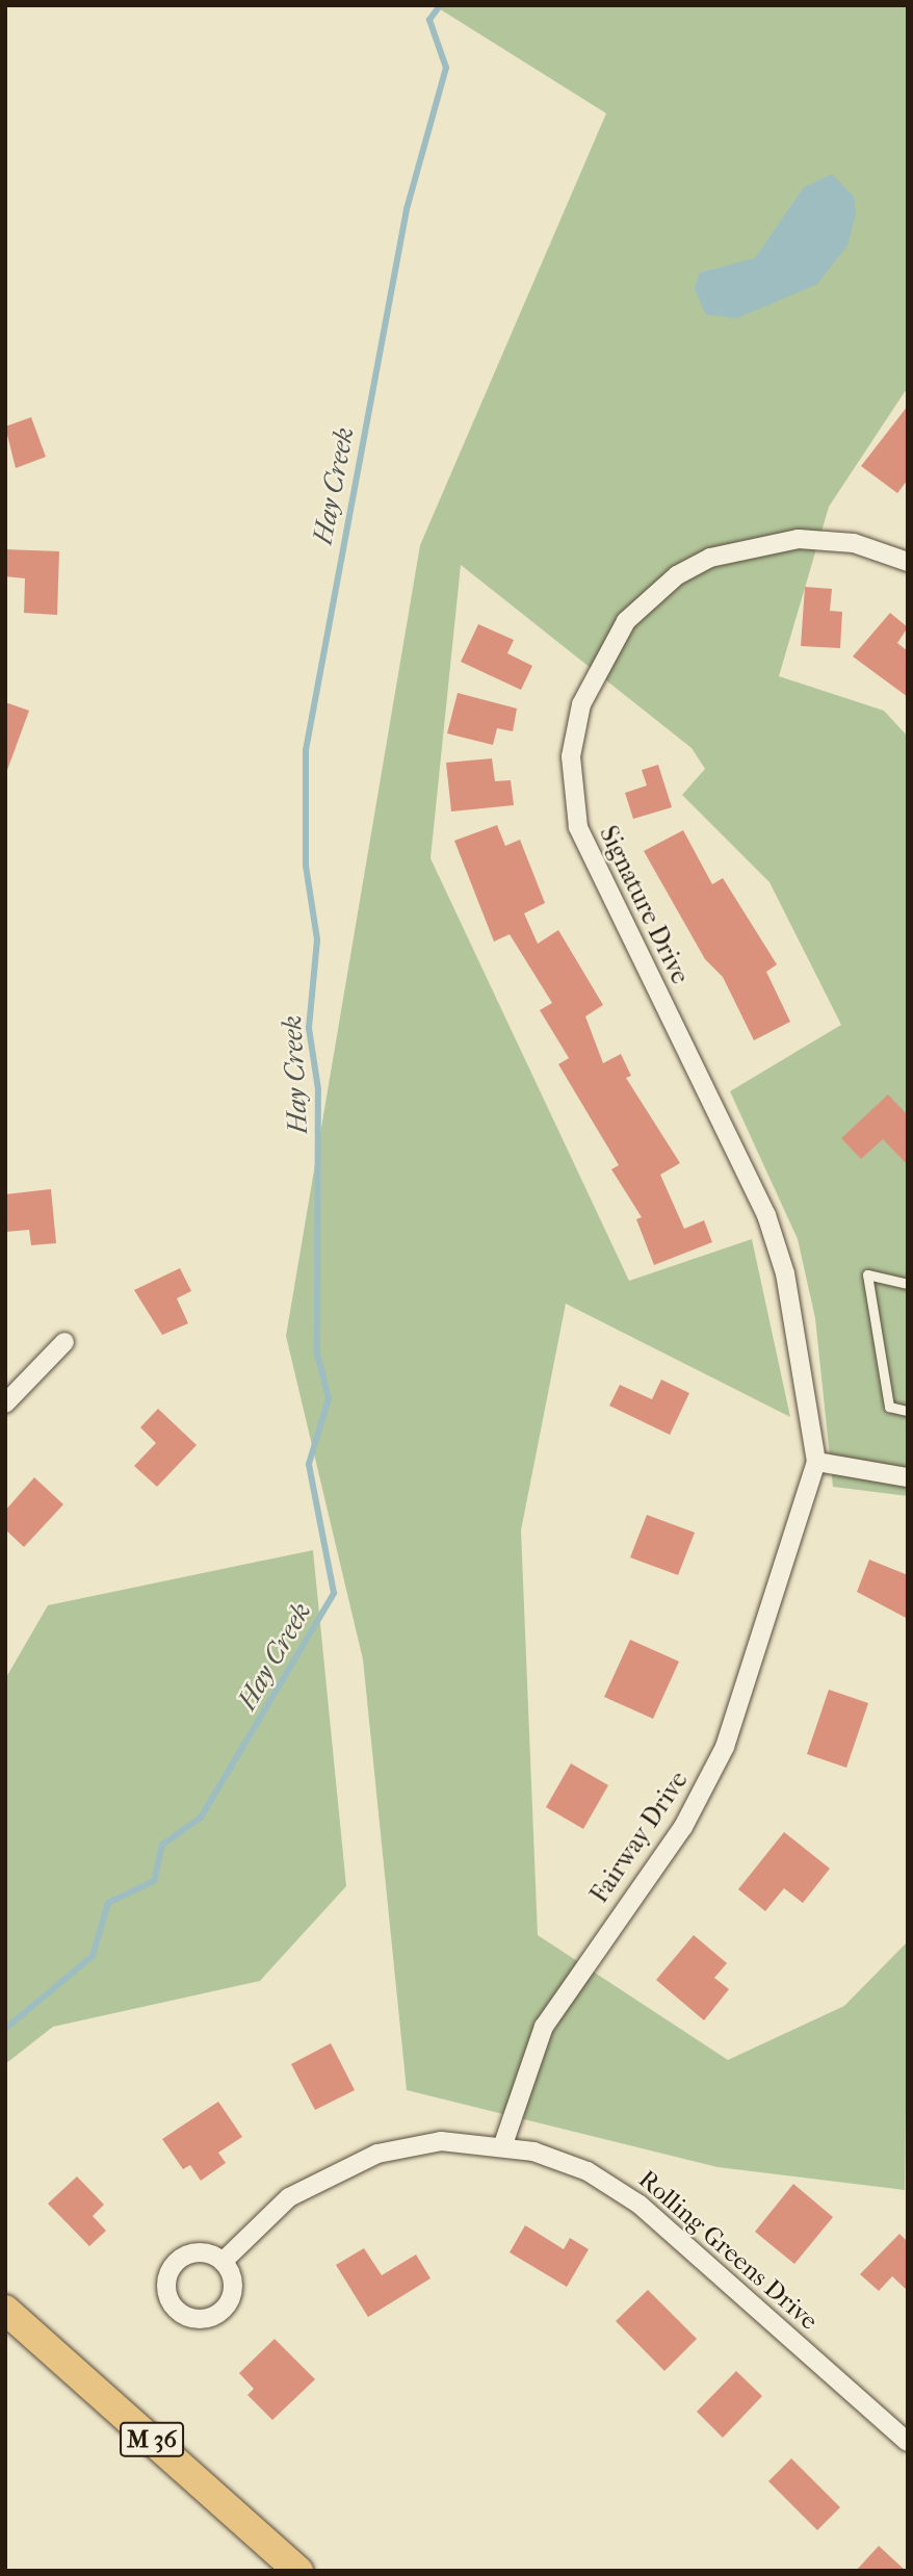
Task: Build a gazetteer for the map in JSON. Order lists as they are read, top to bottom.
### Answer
{
  "streets": {
    "main road": ["M 36"],
    "street": ["Signature Drive", "Fairway Drive", "Rolling Greens Drive"]
  },
  "crossings": [
    ["Signature Drive", "Fairway Drive"],
    ["Fairway Drive", "Rolling Greens Drive"]
  ],
  "water": ["Hay Creek"]
}
